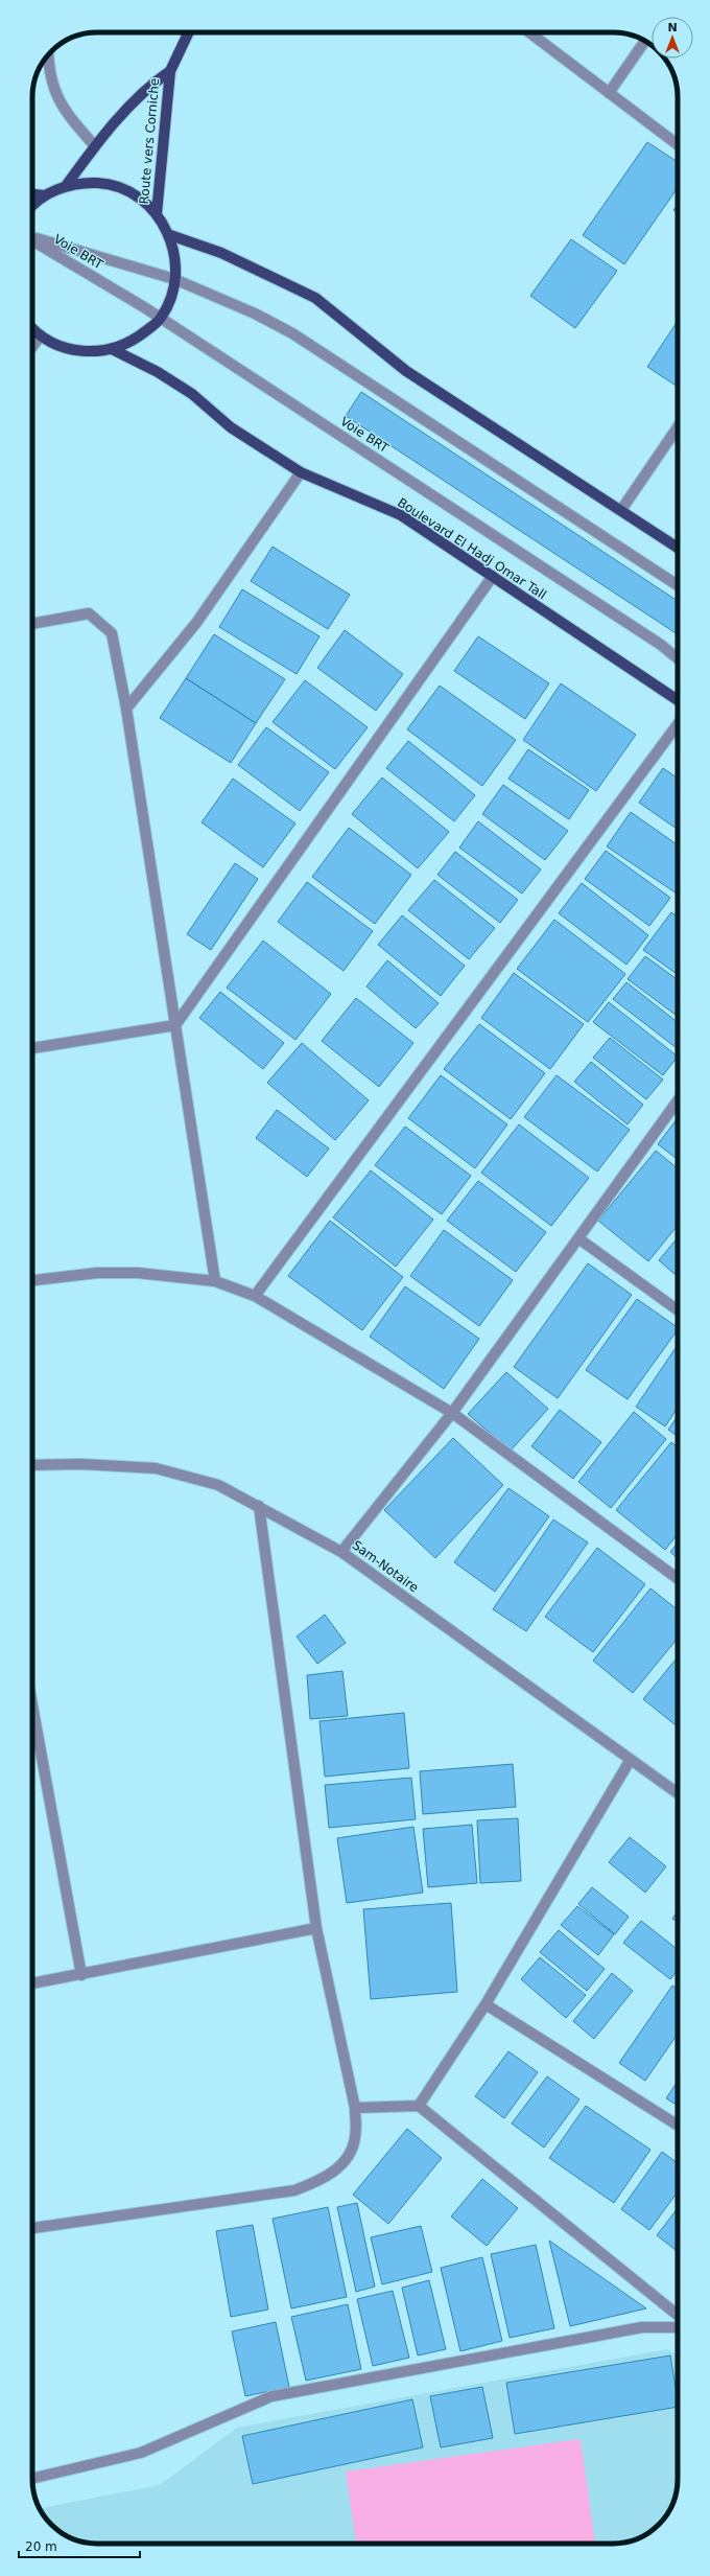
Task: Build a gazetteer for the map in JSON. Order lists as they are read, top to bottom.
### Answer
{
  "streets": {
    "main road": ["Route vers Corniche", "Boulevard El Hadj Omar Tall"],
    "street": ["Voie BRT", "Sam-Notaire"]
  },
  "scale_bar": "20 m",
  "north": "top"
}
